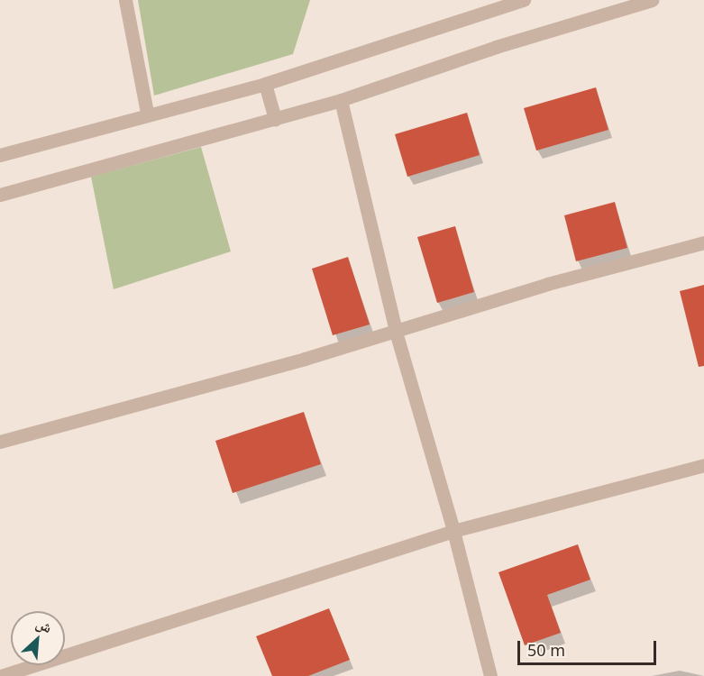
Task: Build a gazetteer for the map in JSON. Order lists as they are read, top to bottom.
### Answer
{
  "scale_bar": "50 m",
  "north": "top right"
}
